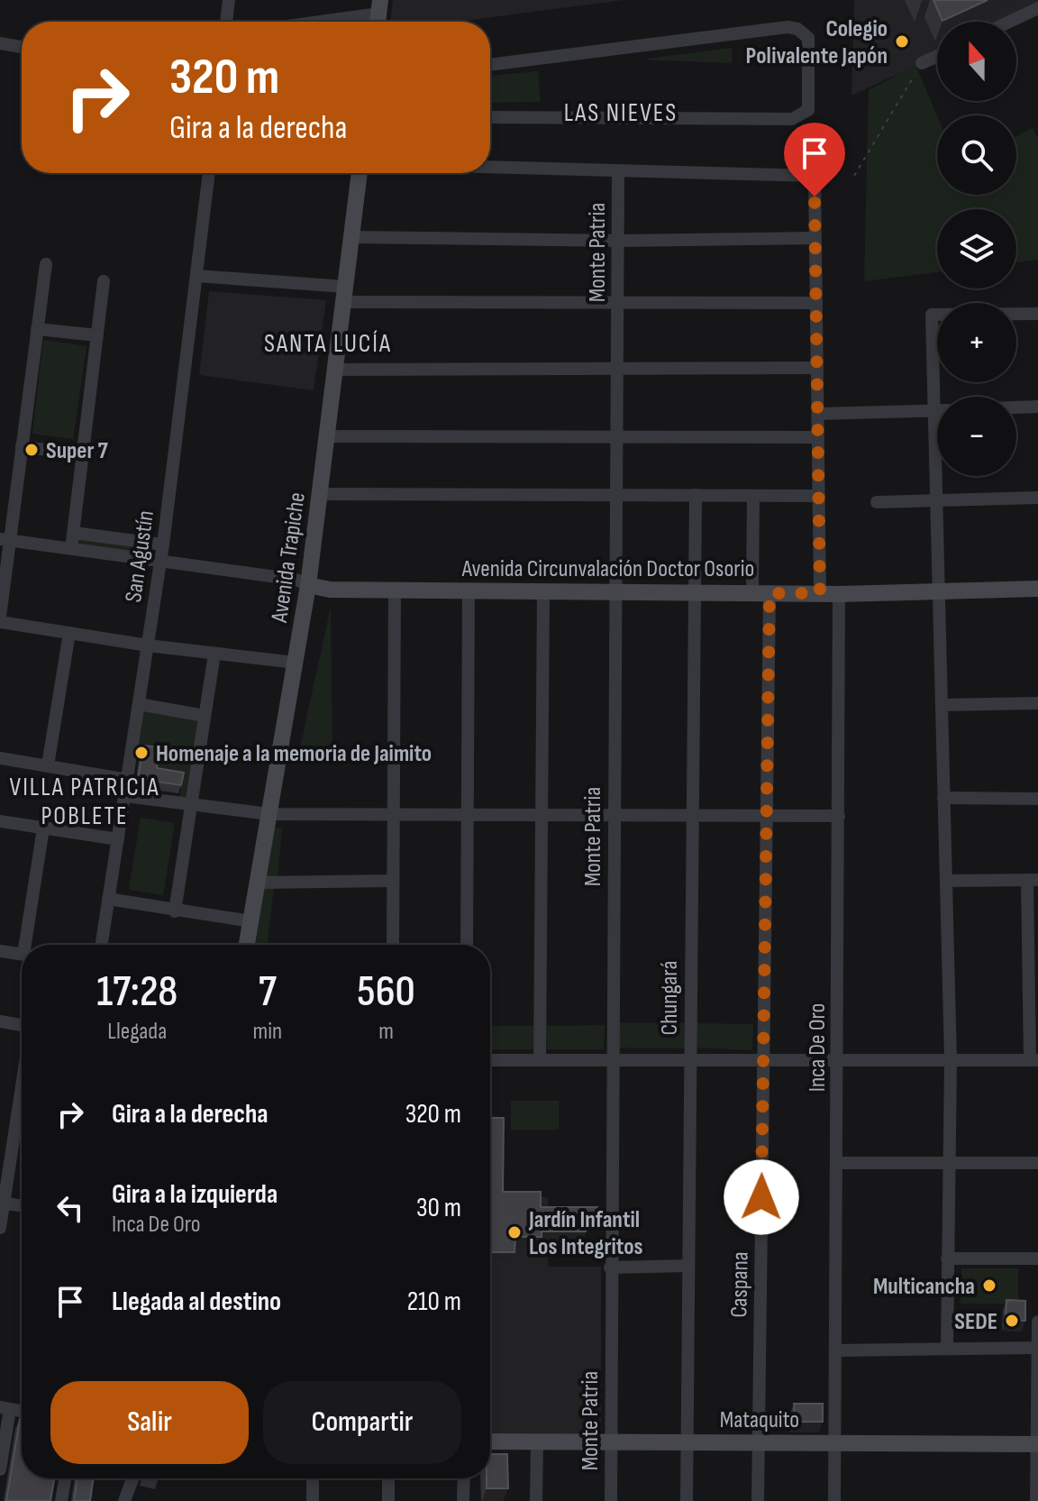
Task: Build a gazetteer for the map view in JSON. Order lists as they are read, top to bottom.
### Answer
{
  "streets": {
    "street": [
      "Monte Patria",
      "San Agustín",
      "Avenida Trapiche",
      "Avenida Circunvalación Doctor Osorio",
      "Chungará",
      "Inca De Oro",
      "Caspana",
      "Mataquito"
    ]
  },
  "crossings": [
    ["Monte Patria", "Avenida Circunvalación Doctor Osorio"],
    ["Monte Patria", "Mataquito"],
    ["Avenida Trapiche", "Avenida Circunvalación Doctor Osorio"],
    ["Avenida Circunvalación Doctor Osorio", "Chungará"],
    ["Avenida Circunvalación Doctor Osorio", "Inca De Oro"],
    ["Avenida Circunvalación Doctor Osorio", "Caspana"],
    ["Chungará", "Mataquito"],
    ["Inca De Oro", "Mataquito"],
    ["Caspana", "Mataquito"]
  ],
  "districts": ["LAS NIEVES", "SANTA LUCÍA", "VILLA PATRICIA POBLETE"],
  "places": [
    "Colegio Polivalente Japón",
    "Super 7",
    "Homenaje a la memoria de Jaimito",
    "Jardín Infantil Los Integritos",
    "Multicancha",
    "SEDE"
  ],
  "north": "top",
  "page": {
    "map_buttons": ["+", "−"],
    "turn": ["320 m", "Gira a la derecha"],
    "eta": [
      "17:28",
      "Llegada",
      "7",
      "min",
      "560",
      "m"
    ],
    "list": [
      {
        "name": "Gira a la derecha",
        "value": "320 m"
      },
      {
        "name": "Gira a la izquierda",
        "note": "Inca De Oro",
        "value": "30 m"
      },
      {
        "name": "Llegada al destino",
        "value": "210 m"
      }
    ],
    "buttons": ["Salir", "Compartir"]
  }
}
